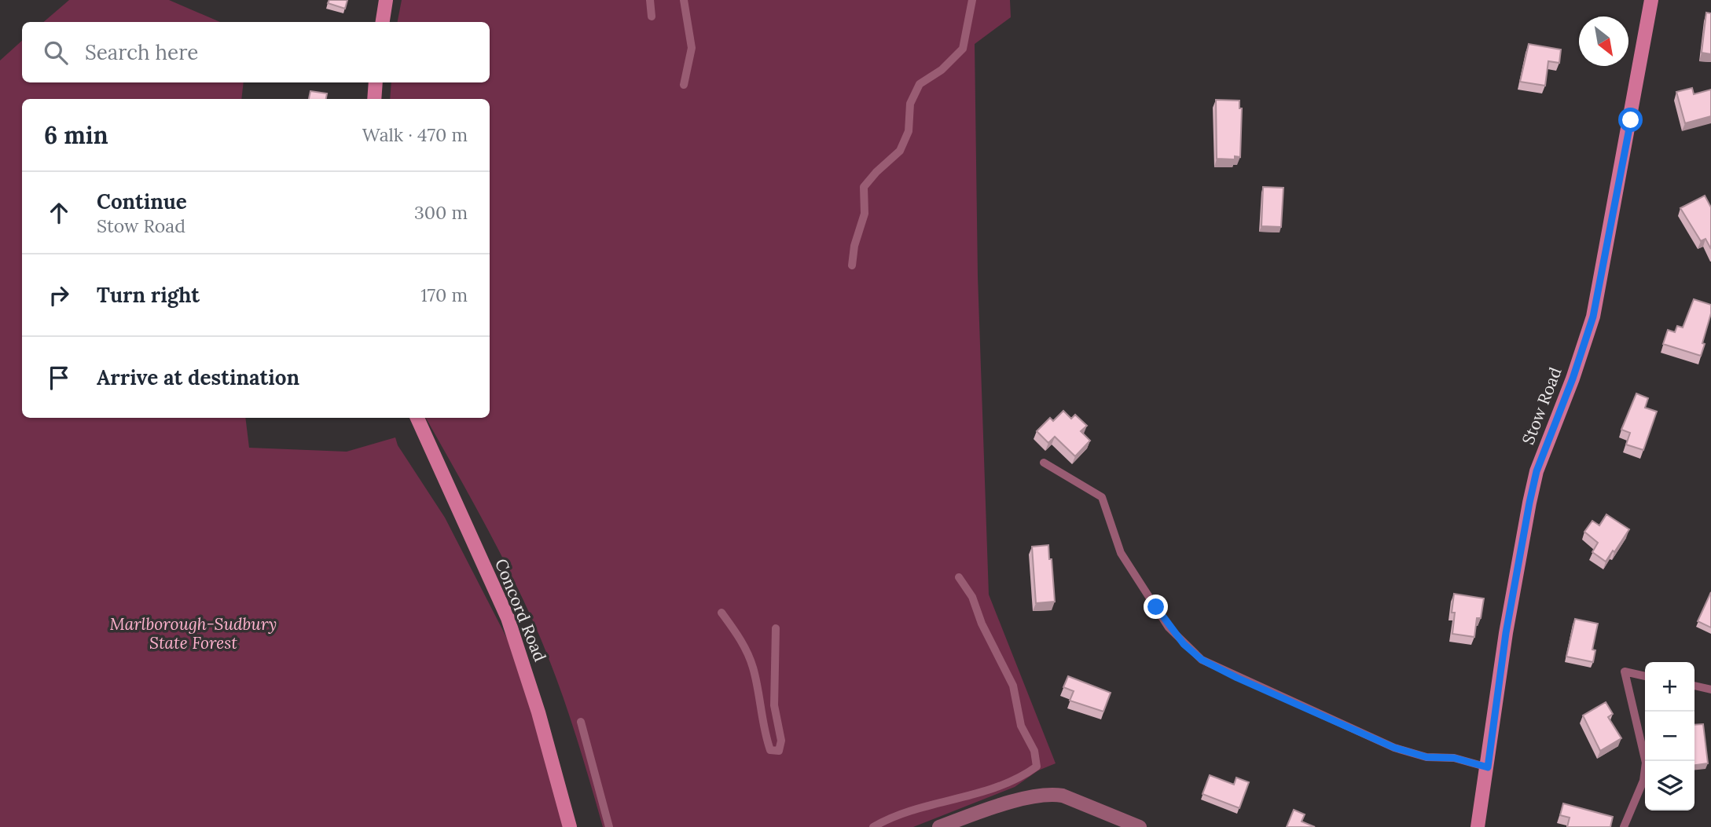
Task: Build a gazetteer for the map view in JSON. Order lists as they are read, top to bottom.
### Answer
{
  "streets": {
    "street": ["Stow Road", "Concord Road"]
  },
  "parks": ["Marlborough-Sudbury State Forest"],
  "north": "bottom right",
  "page": {
    "search": "Search here",
    "heading": ["6 min", "Walk · 470 m"],
    "list": [
      ["Continue", "Stow Road", "300 m"],
      ["Turn right", "170 m"],
      "Arrive at destination"
    ],
    "map_buttons": ["+", "−"]
  }
}
